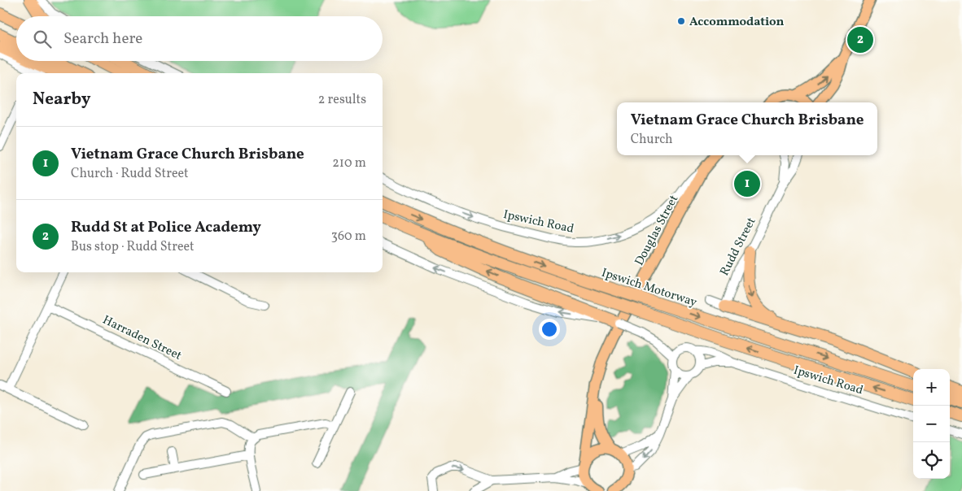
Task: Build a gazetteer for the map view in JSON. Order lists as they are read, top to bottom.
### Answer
{
  "streets": {
    "highway": ["Ipswich Motorway"],
    "main road": ["Douglas Street"],
    "street": ["Ipswich Road", "Rudd Street", "Harraden Street"]
  },
  "crossings": [
    ["Ipswich Road", "Douglas Street"]
  ],
  "places": ["Accommodation"],
  "page": {
    "search": "Search here",
    "pins": ["2", "1"],
    "heading": ["Nearby", "2 results"],
    "popup": ["Vietnam Grace Church Brisbane", "Church"],
    "list": [
      {
        "mark": "1",
        "name": "Vietnam Grace Church Brisbane",
        "note": "Church · Rudd Street",
        "value": "210 m"
      },
      {
        "mark": "2",
        "name": "Rudd St at Police Academy",
        "note": "Bus stop · Rudd Street",
        "value": "360 m"
      }
    ],
    "map_buttons": ["+", "−"]
  }
}
